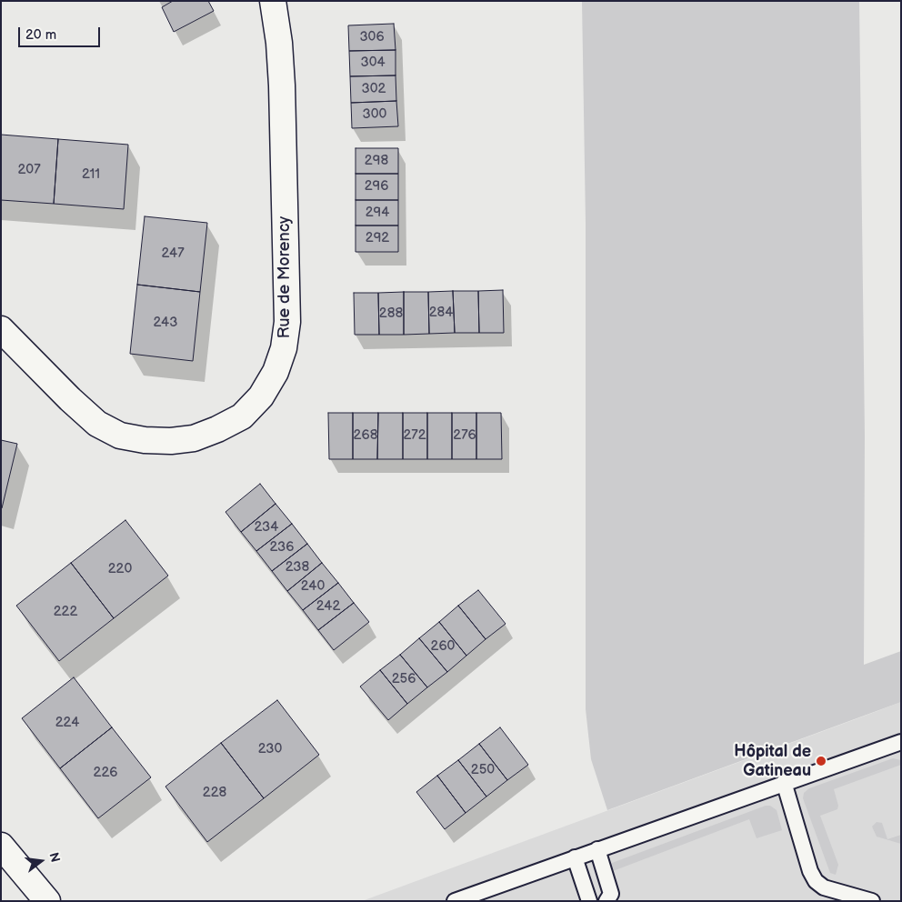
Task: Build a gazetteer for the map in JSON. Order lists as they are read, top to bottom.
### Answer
{
  "streets": {
    "street": ["Rue de Morency"]
  },
  "places": ["Hôpital de Gatineau"],
  "house_numbers": [
    "306",
    "304",
    "302",
    "300",
    "298",
    "207",
    "211",
    "296",
    "294",
    "292",
    "247",
    "284",
    "288",
    "243",
    "268",
    "272",
    "276",
    "234",
    "236",
    "238",
    "220",
    "240",
    "242",
    "222",
    "260",
    "256",
    "224",
    "230",
    "250",
    "226",
    "228"
  ],
  "scale_bar": "20 m",
  "north": "right"
}
